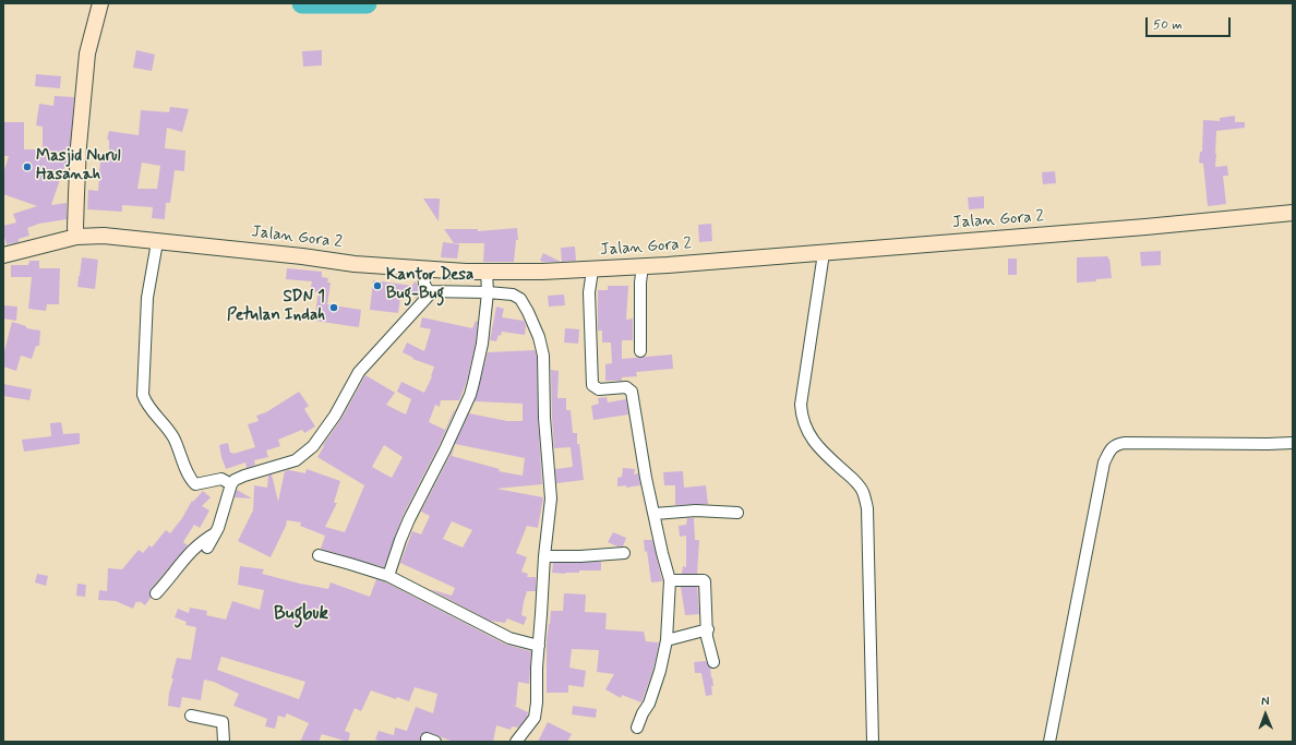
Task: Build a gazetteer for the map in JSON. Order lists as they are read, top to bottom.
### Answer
{
  "streets": {
    "street": ["Jalan Gora 2"]
  },
  "districts": ["Bugbuk"],
  "places": ["Masjid Nurul Hasanah", "Kantor Desa Bug-Bug", "SDN 1 Petulan Indah"],
  "scale_bar": "50 m",
  "north": "top"
}
